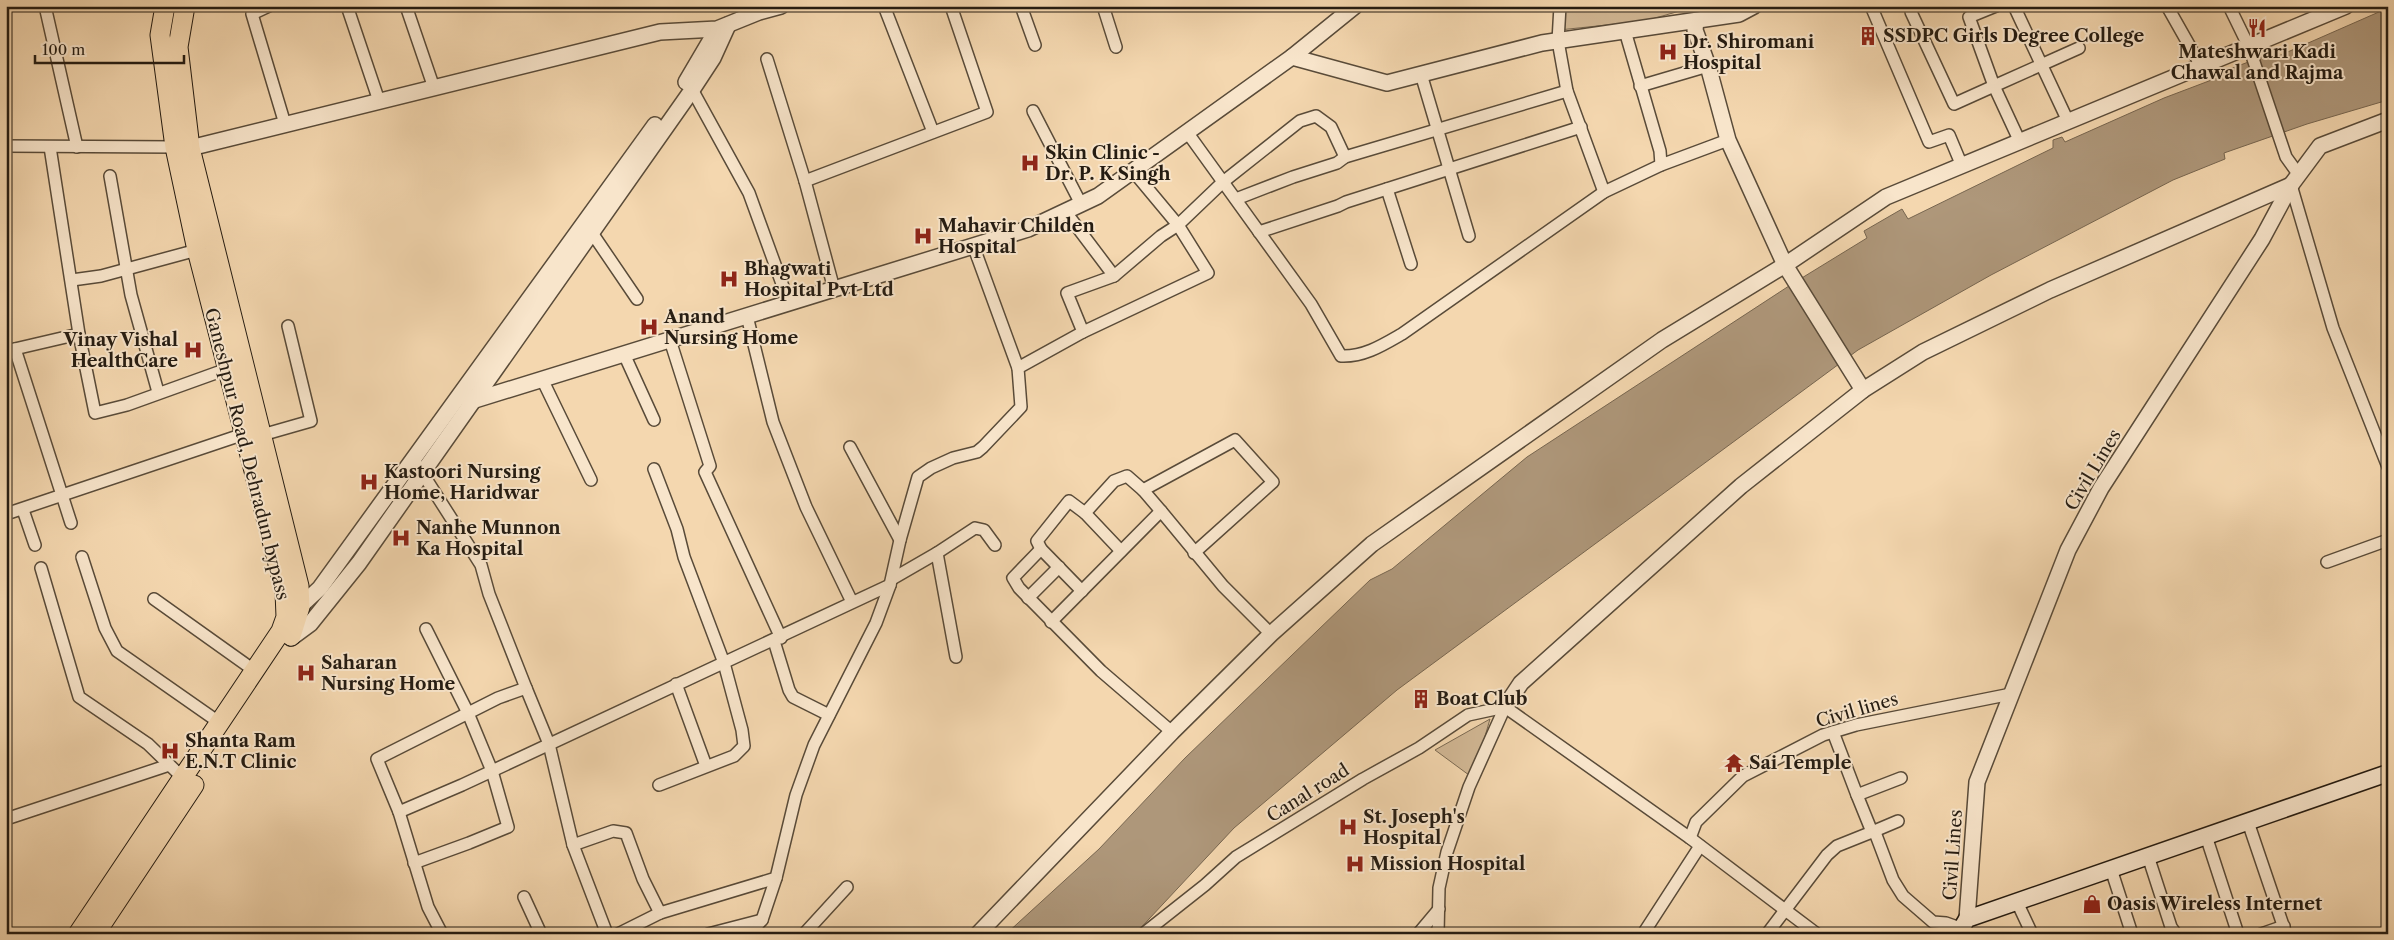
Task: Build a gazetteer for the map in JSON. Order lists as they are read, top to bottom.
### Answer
{
  "streets": {
    "main road": ["Ganeshpur Road, Dehradun bypass"],
    "street": ["Civil Lines", "Civil lines", "Canal road"]
  },
  "crossings": [
    ["Civil Lines", "Civil lines"]
  ],
  "places": {
    "restaurant": ["Mateshwari Kadi Chawal and Rajma"],
    "building": ["SSDPC Girls Degree College", "Boat Club"],
    "hospital": [
      "Dr. Shiromani Hospital",
      "Skin Clinic - Dr. P. K Singh",
      "Mahavir Childen Hospital",
      "Bhagwati Hospital Pvt Ltd",
      "Anand Nursing Home",
      "Vinay Vishal HealthCare",
      "Kastoori Nursing Home, Haridwar",
      "Nanhe Munnon Ka Hospital",
      "Saharan Nursing Home",
      "Shanta Ram E.N.T Clinic",
      "St. Joseph's Hospital",
      "Mission Hospital"
    ],
    "temple": ["Sai Temple"],
    "shop": ["Oasis Wireless Internet"]
  },
  "scale_bar": "100 m"
}
